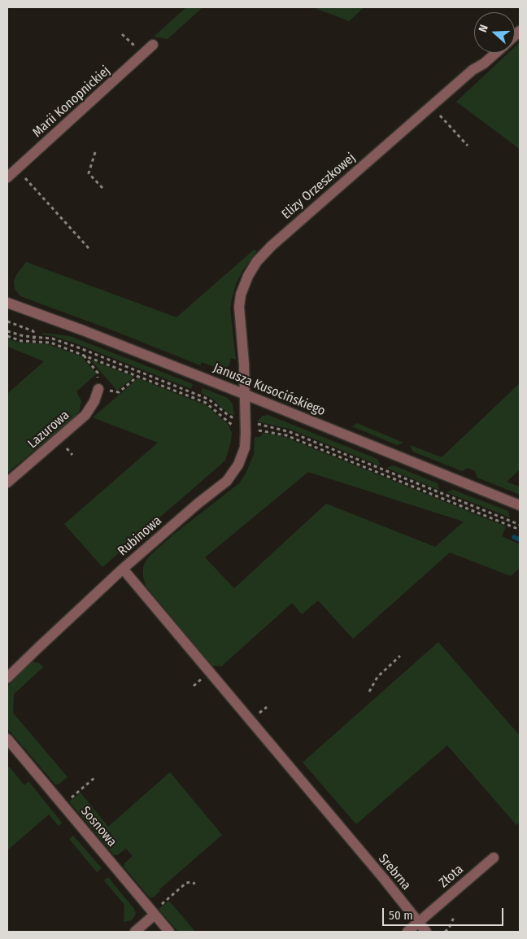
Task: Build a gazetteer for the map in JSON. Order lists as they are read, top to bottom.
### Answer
{
  "streets": {
    "street": [
      "Marii Konopnickiej",
      "Elizy Orzeszkowej",
      "Janusza Kusocińskiego",
      "Lazurowa",
      "Rubinowa",
      "Sosnowa",
      "Srebrna",
      "Złota"
    ]
  },
  "crossings": [
    ["Elizy Orzeszkowej", "Janusza Kusocińskiego"],
    ["Elizy Orzeszkowej", "Rubinowa"],
    ["Janusza Kusocińskiego", "Rubinowa"],
    ["Rubinowa", "Srebrna"],
    ["Srebrna", "Złota"]
  ],
  "scale_bar": "50 m",
  "north": "left"
}
